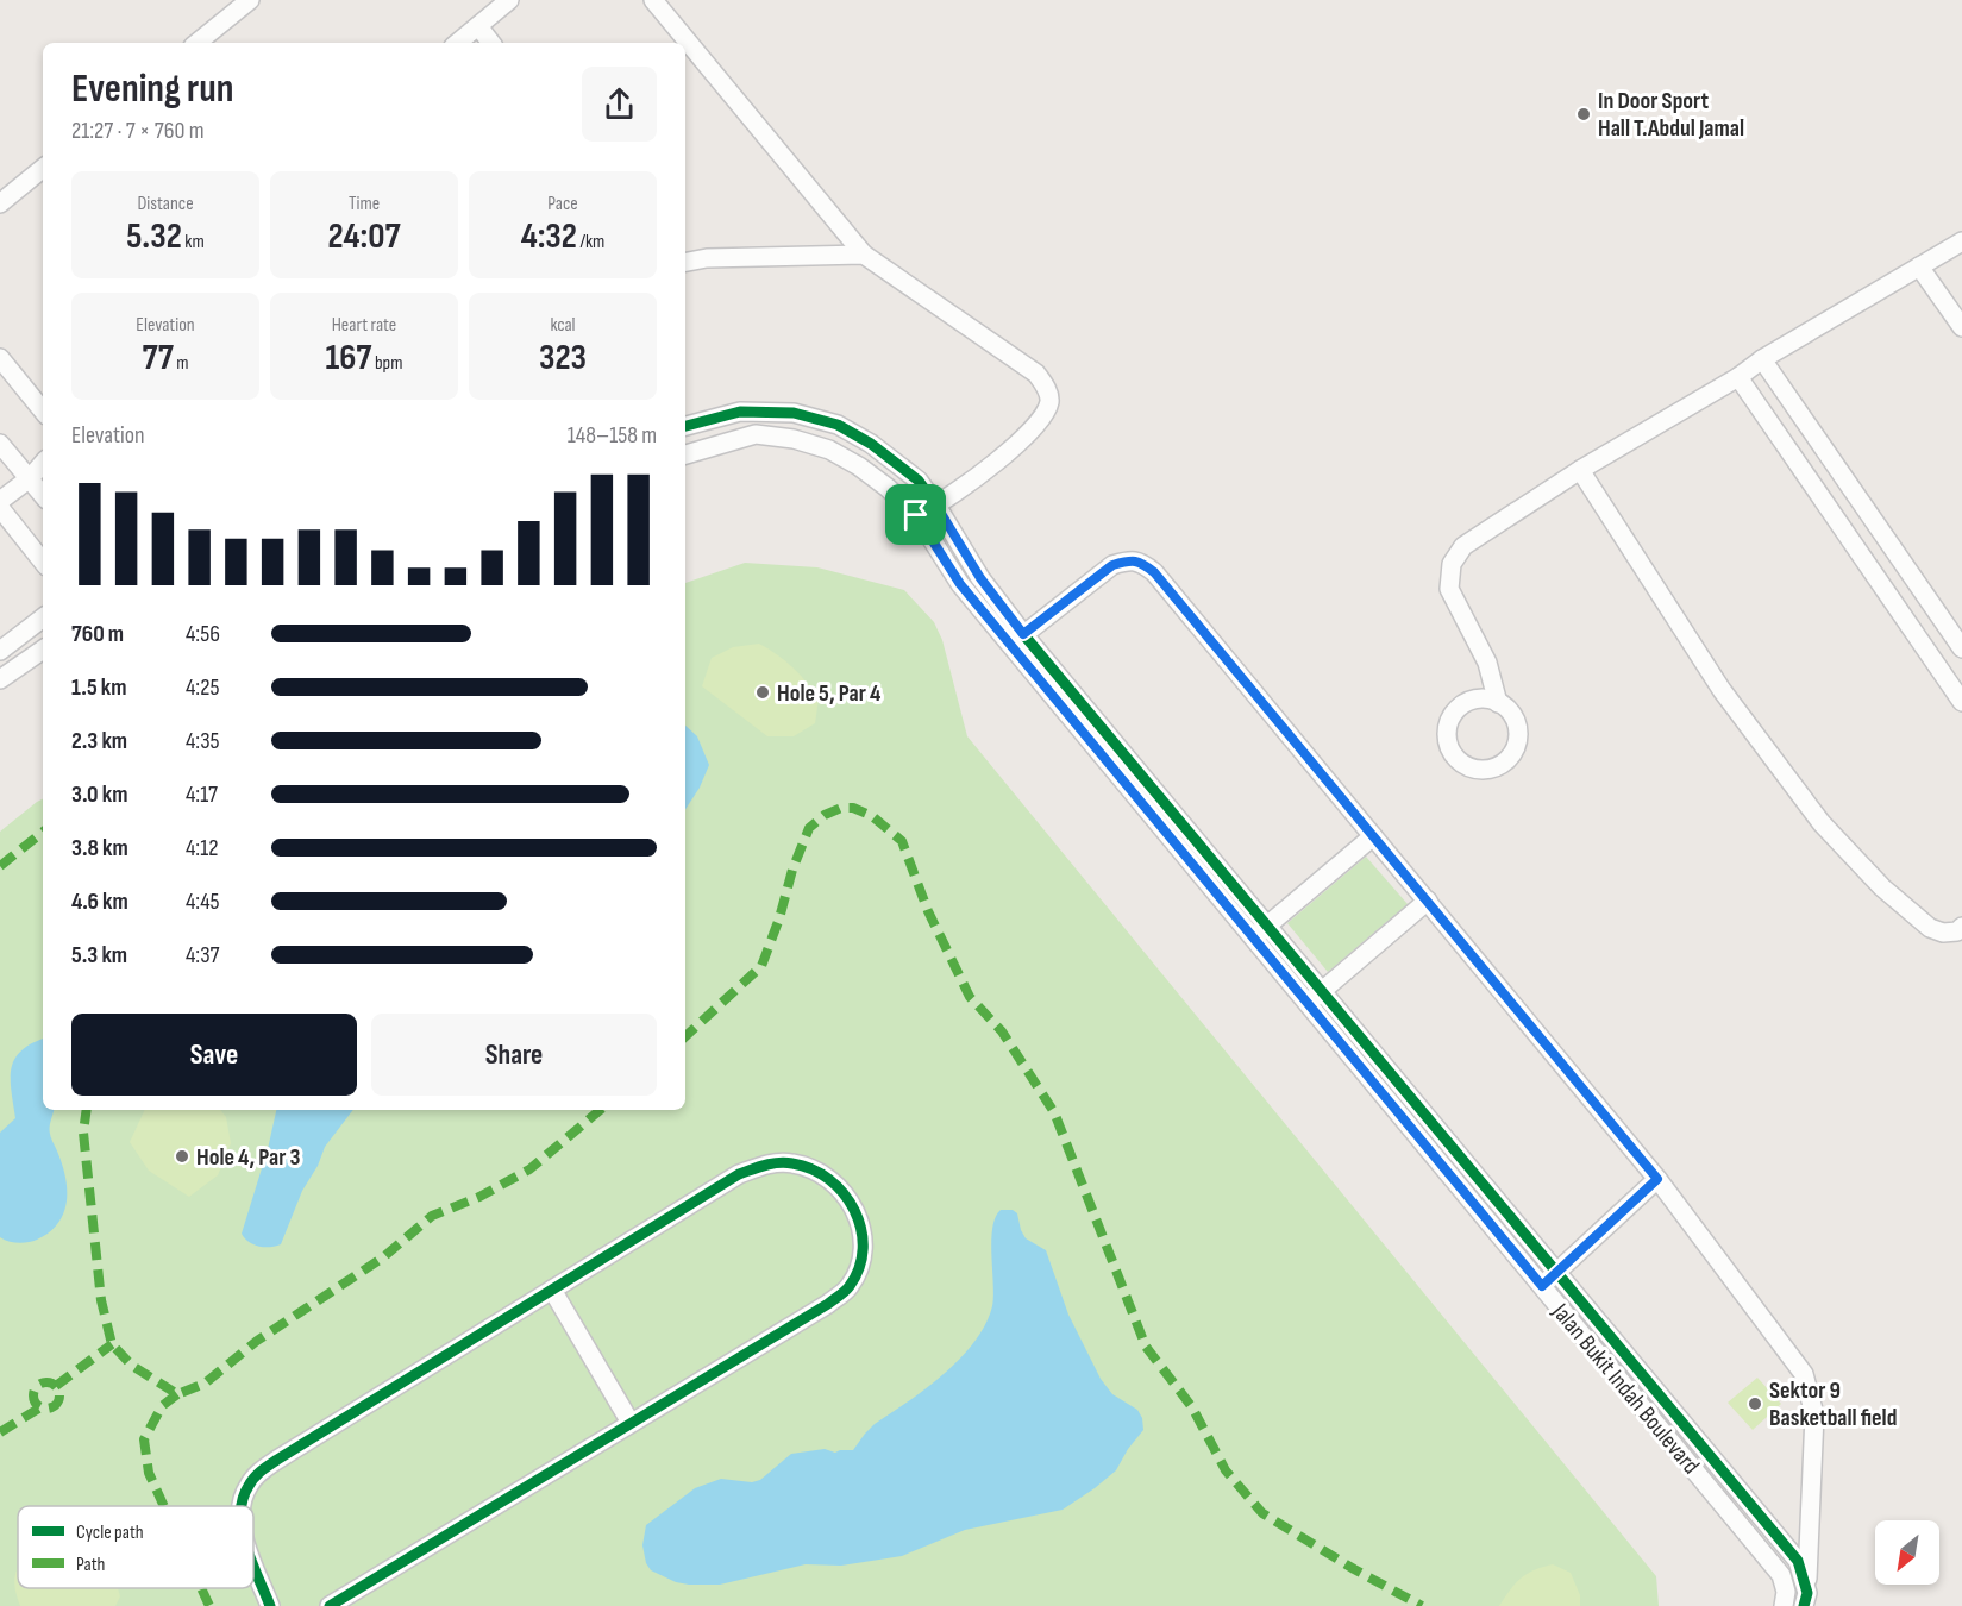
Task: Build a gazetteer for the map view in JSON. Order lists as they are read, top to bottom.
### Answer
{
  "streets": {
    "street": ["Jalan Bukit Indah Boulevard"]
  },
  "places": [
    "In Door Sport Hall T.Abdul Jamal",
    "Hole 5, Par 4",
    "Hole 4, Par 3",
    "Sektor 9 Basketball field"
  ],
  "legend": ["Cycle path", "Path"],
  "north": "bottom left",
  "page": {
    "heading": ["Evening run", "21:27 · 7 × 760 m"],
    "stats": [
      ["Distance", "5.32 km"],
      ["Time", "24:07"],
      ["Pace", "4:32 /km"],
      ["Elevation", "77 m"],
      ["Heart rate", "167 bpm"],
      ["kcal", "323"]
    ],
    "chart": ["Elevation", "148–158 m"],
    "list": [
      {
        "name": "760 m",
        "note": "4:56"
      },
      {
        "name": "1.5 km",
        "note": "4:25"
      },
      {
        "name": "2.3 km",
        "note": "4:35"
      },
      {
        "name": "3.0 km",
        "note": "4:17"
      },
      {
        "name": "3.8 km",
        "note": "4:12"
      },
      {
        "name": "4.6 km",
        "note": "4:45"
      },
      {
        "name": "5.3 km",
        "note": "4:37"
      }
    ],
    "buttons": ["Save", "Share"]
  }
}
